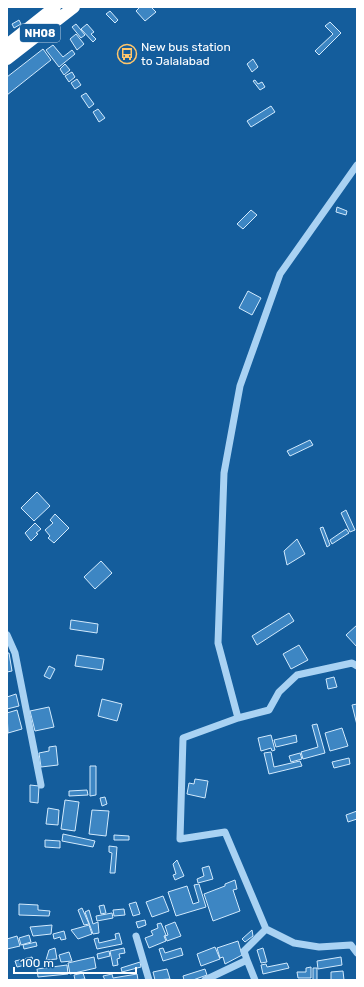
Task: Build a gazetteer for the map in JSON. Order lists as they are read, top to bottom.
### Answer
{
  "streets": {
    "highway": ["NH08"]
  },
  "places": {
    "bus stop": ["New bus station to Jalalabad"]
  },
  "scale_bar": "100 m"
}
